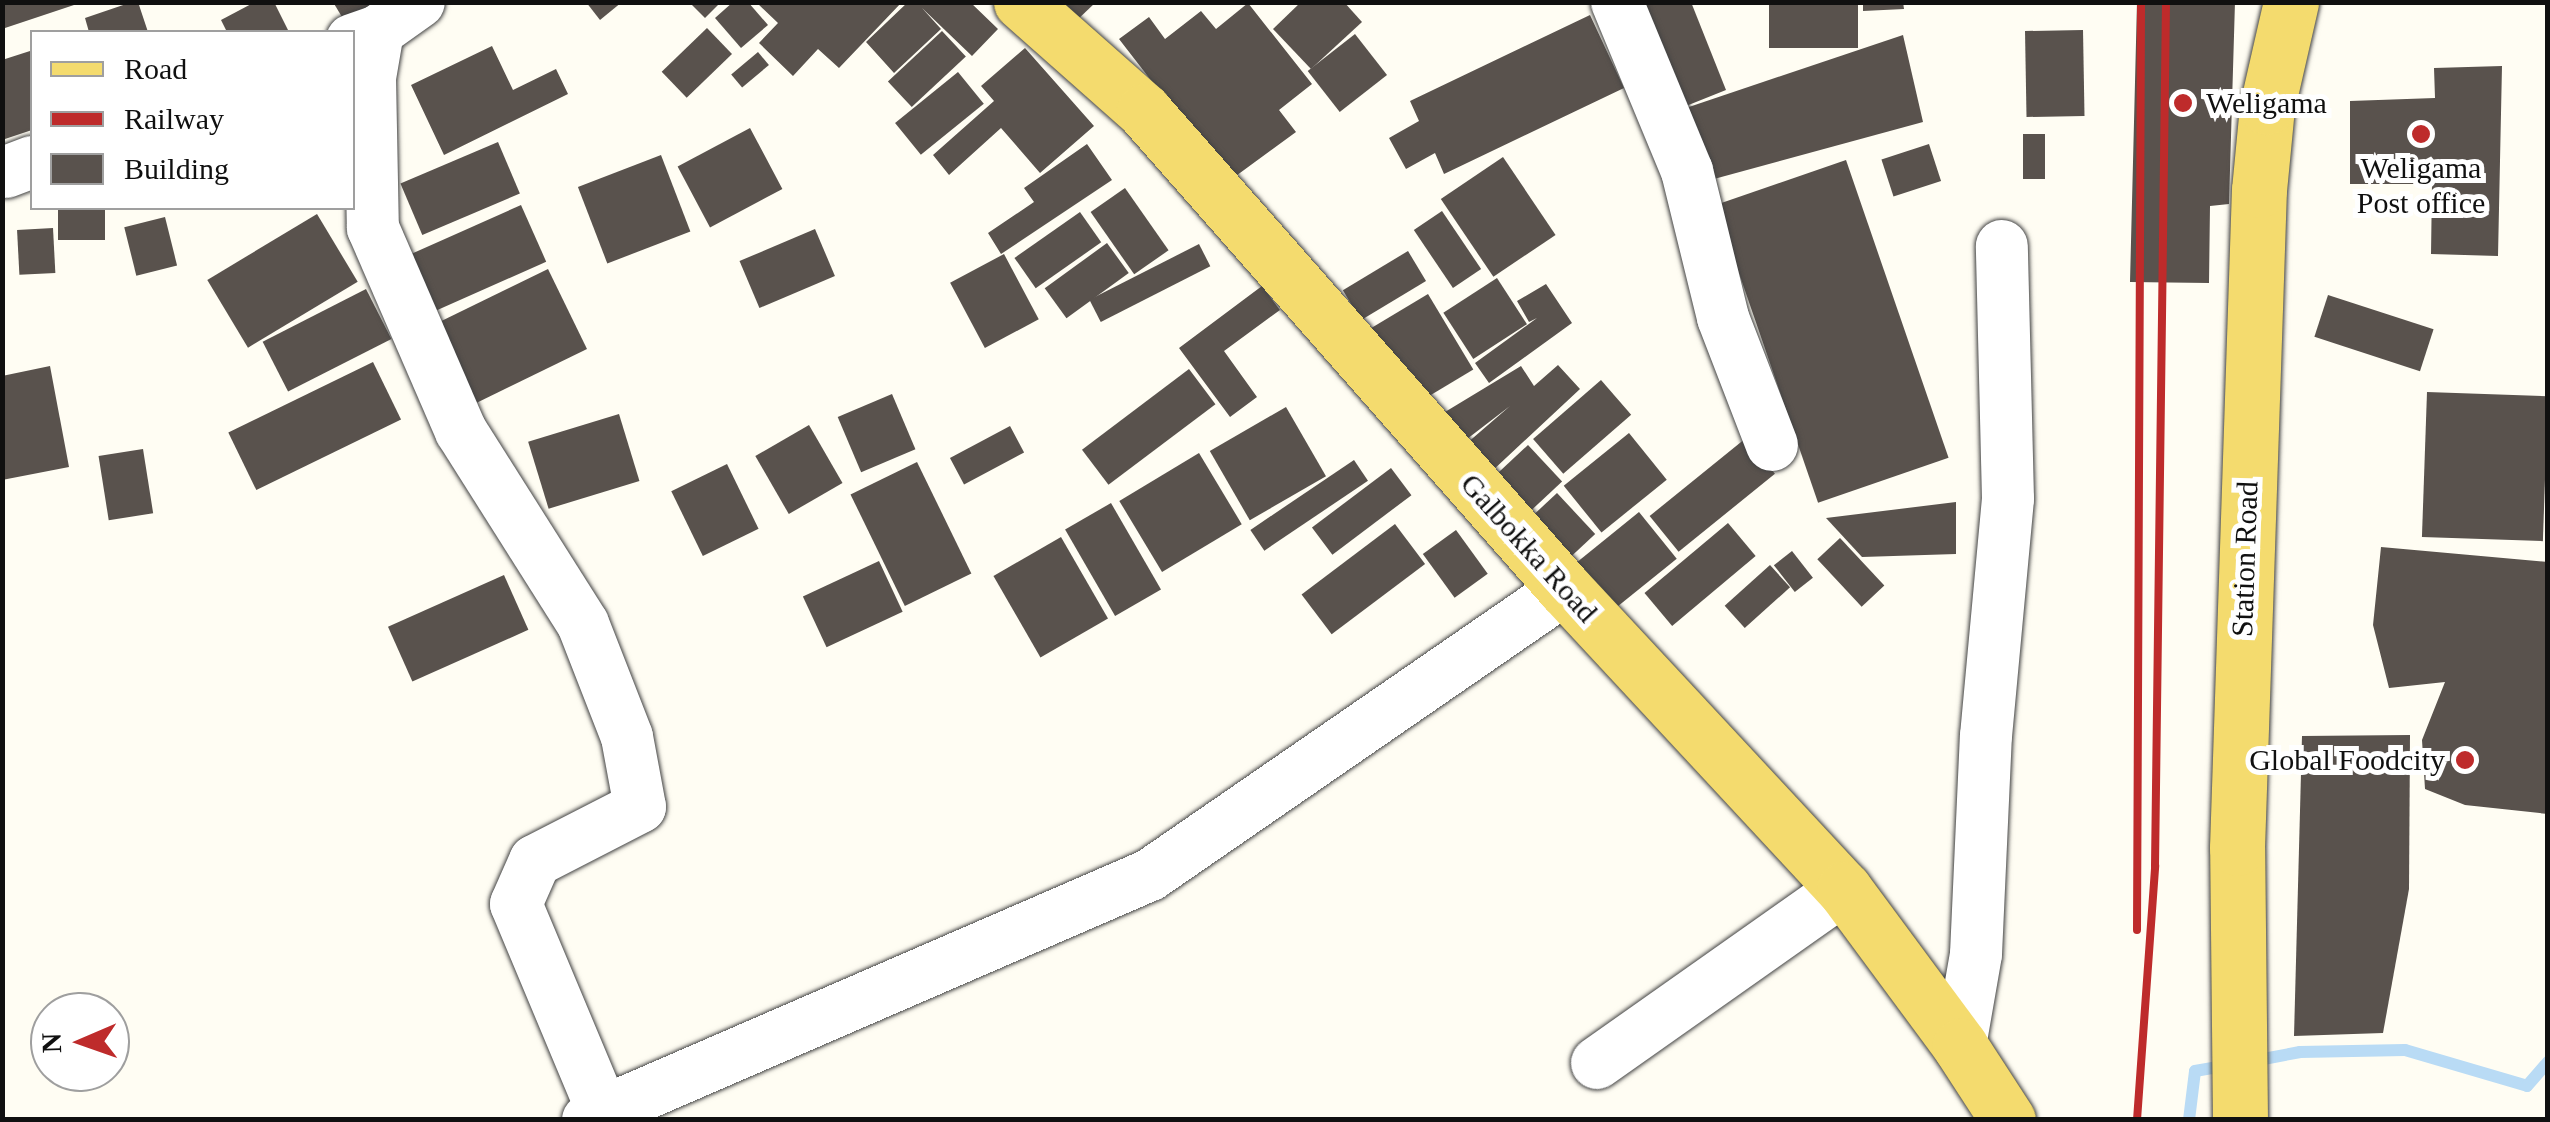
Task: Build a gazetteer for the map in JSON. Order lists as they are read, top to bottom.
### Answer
{
  "streets": {
    "main road": ["Galbokka Road", "Station Road"]
  },
  "places": ["Weligama", "Weligama Post office", "Global Foodcity"],
  "legend": ["Road", "Railway", "Building"],
  "north": "left"
}
